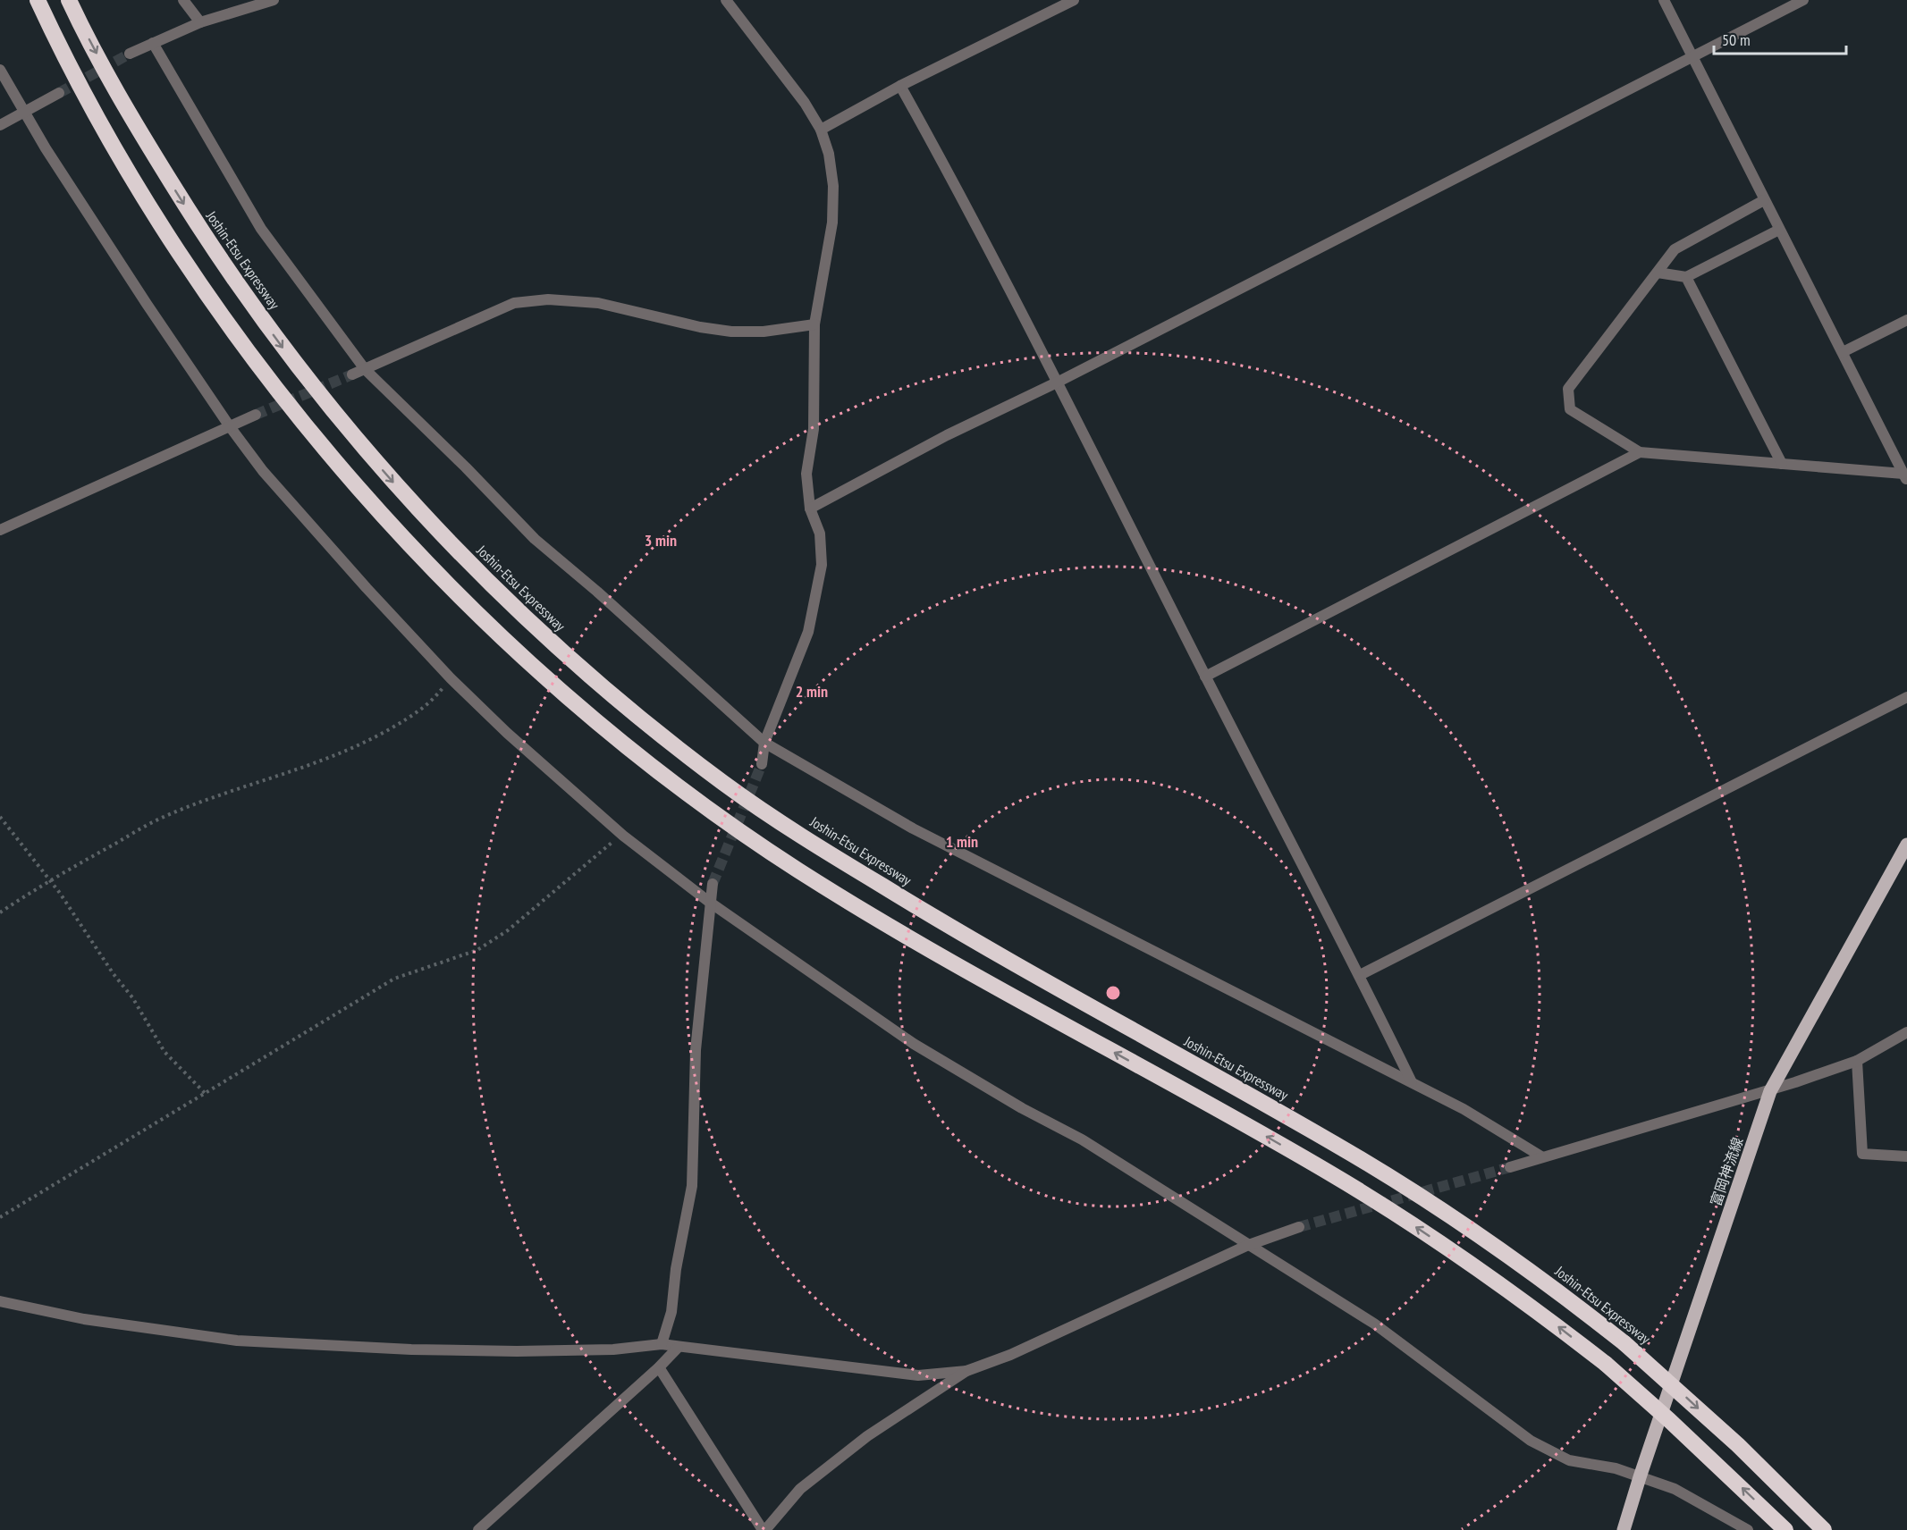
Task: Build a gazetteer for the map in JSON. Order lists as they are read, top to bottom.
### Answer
{
  "streets": {
    "highway": ["Joshin-Etsu Expressway"],
    "main road": ["富岡神流線"]
  },
  "scale_bar": "50 m",
  "rings": ["3 min", "2 min", "1 min"]
}
